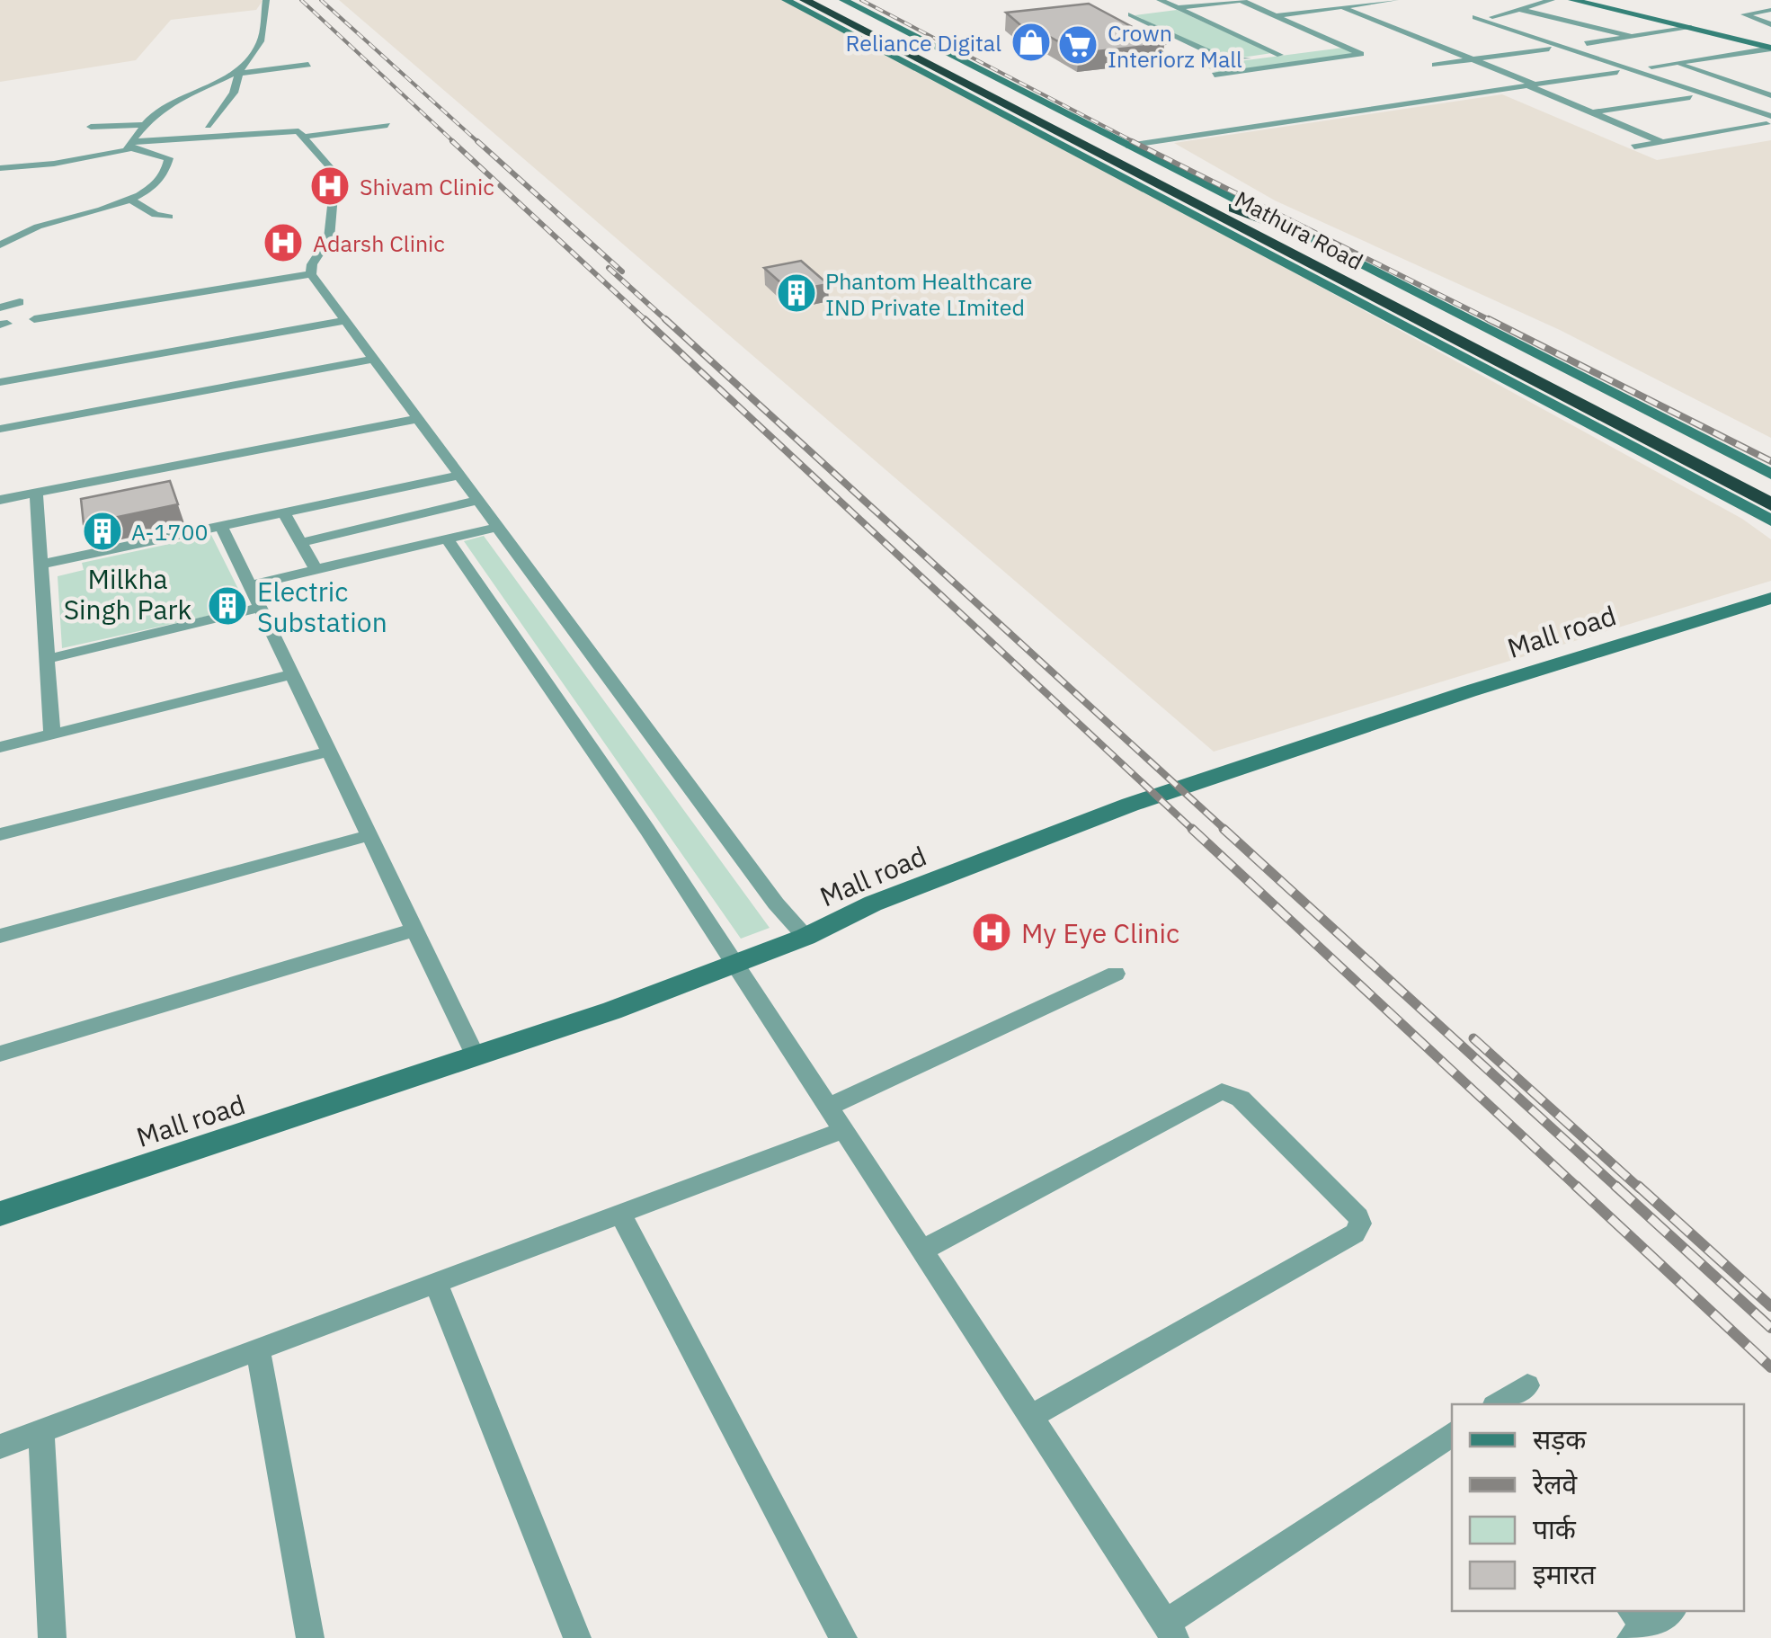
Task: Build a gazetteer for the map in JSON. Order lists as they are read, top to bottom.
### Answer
{
  "streets": {
    "highway": ["Mathura Road"],
    "main road": ["Mall road"]
  },
  "parks": ["Milkha Singh Park"],
  "places": {
    "shop": ["Reliance Digital"],
    "supermarket": ["Crown Interiorz Mall"],
    "hospital": ["Shivam Clinic", "Adarsh Clinic", "My Eye Clinic"],
    "building": ["Phantom Healthcare IND Private LImited", "A-1700", "Electric Substation"]
  },
  "legend": [
    "सड़क",
    "रेलवे",
    "पार्क",
    "इमारत"
  ]
}
